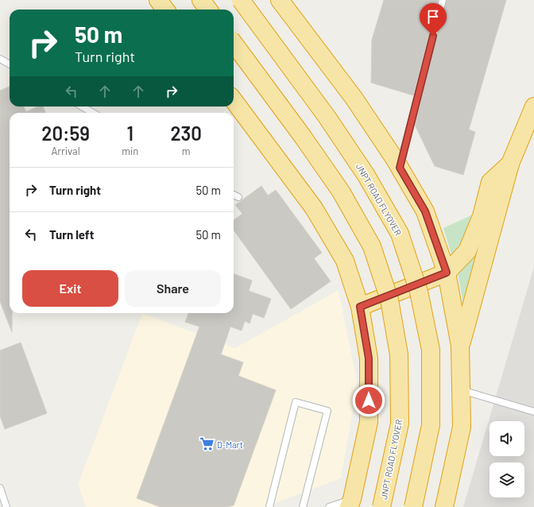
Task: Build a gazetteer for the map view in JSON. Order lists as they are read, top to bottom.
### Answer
{
  "streets": {
    "highway": ["JNPT ROAD FLYOVER"]
  },
  "places": {
    "supermarket": ["D-Mart"]
  },
  "page": {
    "turn": ["50 m", "Turn right"],
    "eta": [
      "20:59",
      "Arrival",
      "1",
      "min",
      "230",
      "m"
    ],
    "list": [
      {
        "name": "Turn right",
        "value": "50 m"
      },
      {
        "name": "Turn left",
        "value": "50 m"
      }
    ],
    "buttons": ["Exit", "Share"]
  }
}
